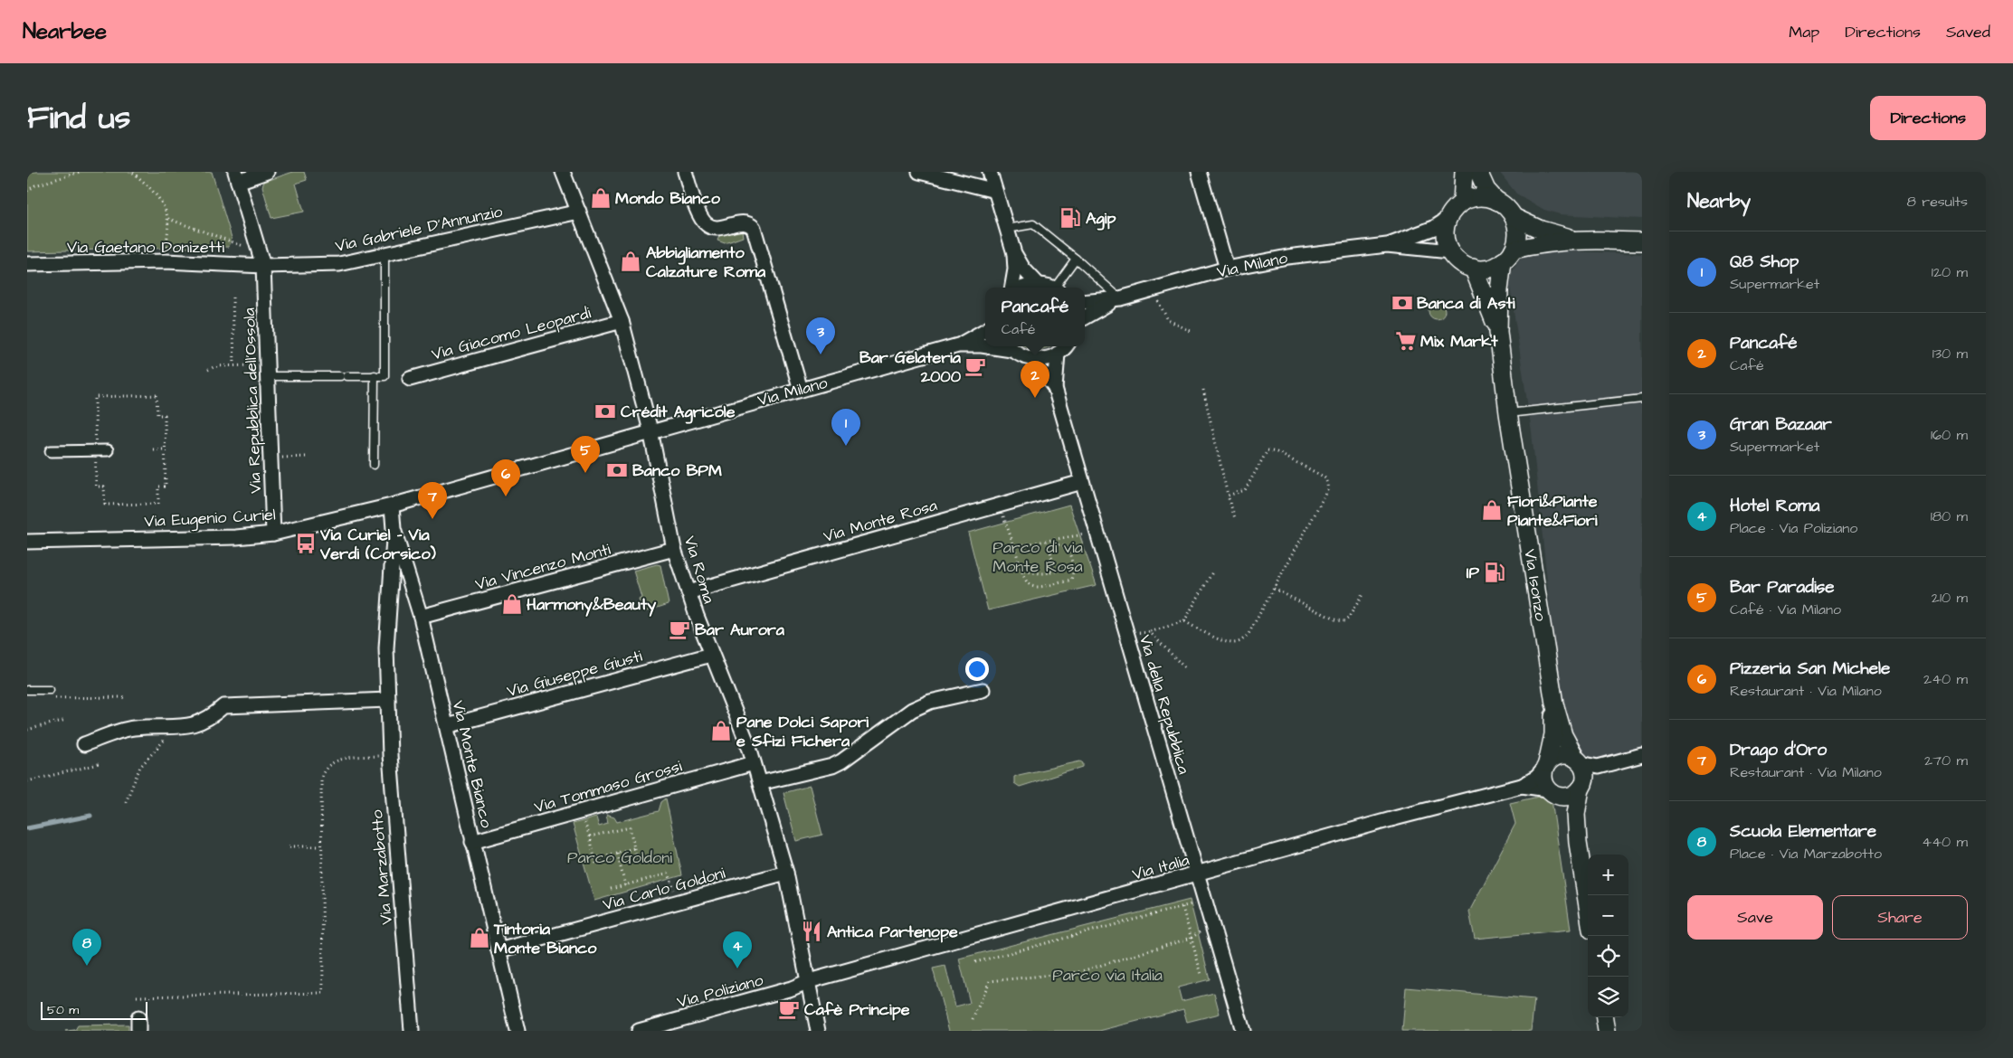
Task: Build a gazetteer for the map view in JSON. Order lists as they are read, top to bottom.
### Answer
{
  "streets": {
    "street": [
      "Via Gabriele D'Annunzio",
      "Via Gaetano Donizetti",
      "Via Milano",
      "Via Giacomo Leopardi",
      "Via Repubblica dell'Ossola",
      "Via Eugenio Curiel",
      "Via Monte Rosa",
      "Via Vincenzo Monti",
      "Via Roma",
      "Via Isonzo",
      "Via Giuseppe Giusti",
      "Via della Repubblica",
      "Via Monte Bianco",
      "Via Tommaso Grossi",
      "Via Marzabotto",
      "Via Italia",
      "Via Carlo Goldoni",
      "Via Poliziano"
    ]
  },
  "crossings": [
    ["Via Gabriele D'Annunzio", "Via Gaetano Donizetti"],
    ["Via Gabriele D'Annunzio", "Via Repubblica dell'Ossola"],
    ["Via Gabriele D'Annunzio", "Via Roma"],
    ["Via Gaetano Donizetti", "Via Repubblica dell'Ossola"],
    ["Via Milano", "Via Eugenio Curiel"],
    ["Via Milano", "Via Roma"],
    ["Via Milano", "Via Isonzo"],
    ["Via Milano", "Via della Repubblica"],
    ["Via Milano", "Via Monte Bianco"],
    ["Via Giacomo Leopardi", "Via Roma"],
    ["Via Repubblica dell'Ossola", "Via Eugenio Curiel"],
    ["Via Eugenio Curiel", "Via Monte Bianco"],
    ["Via Monte Rosa", "Via Roma"],
    ["Via Monte Rosa", "Via della Repubblica"],
    ["Via Vincenzo Monti", "Via Roma"],
    ["Via Vincenzo Monti", "Via Monte Bianco"],
    ["Via Roma", "Via Giuseppe Giusti"],
    ["Via Roma", "Via Tommaso Grossi"],
    ["Via Roma", "Via Italia"],
    ["Via Roma", "Via Carlo Goldoni"],
    ["Via Roma", "Via Poliziano"],
    ["Via Isonzo", "Via Italia"],
    ["Via Giuseppe Giusti", "Via Monte Bianco"],
    ["Via della Repubblica", "Via Italia"],
    ["Via Monte Bianco", "Via Tommaso Grossi"],
    ["Via Monte Bianco", "Via Marzabotto"],
    ["Via Monte Bianco", "Via Carlo Goldoni"],
    ["Via Italia", "Via Poliziano"]
  ],
  "parks": ["Parco di via Monte Rosa", "Parco Goldoni", "Parco via Italia"],
  "places": {
    "shop": [
      "Mondo Bianco",
      "Abbigliamento Calzature Roma",
      "Fiori&Piante Piante&Fiori",
      "Harmony&Beauty",
      "Pane Dolci Sapori e Sfizi Fichera",
      "Tintoria Monte Bianco"
    ],
    "fuel station": ["Agip", "IP"],
    "bank": ["Banca di Asti", "Crédit Agricole", "Banco BPM"],
    "supermarket": ["Mix Markt"],
    "cafe": ["Bar Gelateria 2000", "Bar Aurora", "Cafè Principe"],
    "bus stop": ["Via Curiel - Via Verdi (Corsico)"],
    "restaurant": ["Antica Partenope"]
  },
  "scale_bar": "50 m",
  "page": {
    "header": "Nearbee",
    "nav": ["Map", "Directions", "Saved"],
    "title": "Find us",
    "buttons": [
      "Directions",
      ["Save", "Share"]
    ],
    "heading": ["Nearby", "8 results"],
    "list": [
      {
        "mark": "1",
        "name": "Q8 Shop",
        "note": "Supermarket",
        "value": "120 m"
      },
      {
        "mark": "2",
        "name": "Pancafé",
        "note": "Café",
        "value": "130 m"
      },
      {
        "mark": "3",
        "name": "Gran Bazaar",
        "note": "Supermarket",
        "value": "160 m"
      },
      {
        "mark": "4",
        "name": "Hotel Roma",
        "note": "Place · Via Poliziano",
        "value": "180 m"
      },
      {
        "mark": "5",
        "name": "Bar Paradise",
        "note": "Café · Via Milano",
        "value": "210 m"
      },
      {
        "mark": "6",
        "name": "Pizzeria San Michele",
        "note": "Restaurant · Via Milano",
        "value": "240 m"
      },
      {
        "mark": "7",
        "name": "Drago d'Oro",
        "note": "Restaurant · Via Milano",
        "value": "270 m"
      },
      {
        "mark": "8",
        "name": "Scuola Elementare",
        "note": "Place · Via Marzabotto",
        "value": "440 m"
      }
    ],
    "popup": ["Pancafé", "Café"],
    "pins": [
      "3",
      "2",
      "1",
      "5",
      "6",
      "7",
      "8",
      "4"
    ],
    "map_buttons": ["+", "−"],
    "scale": "50 m"
  }
}
